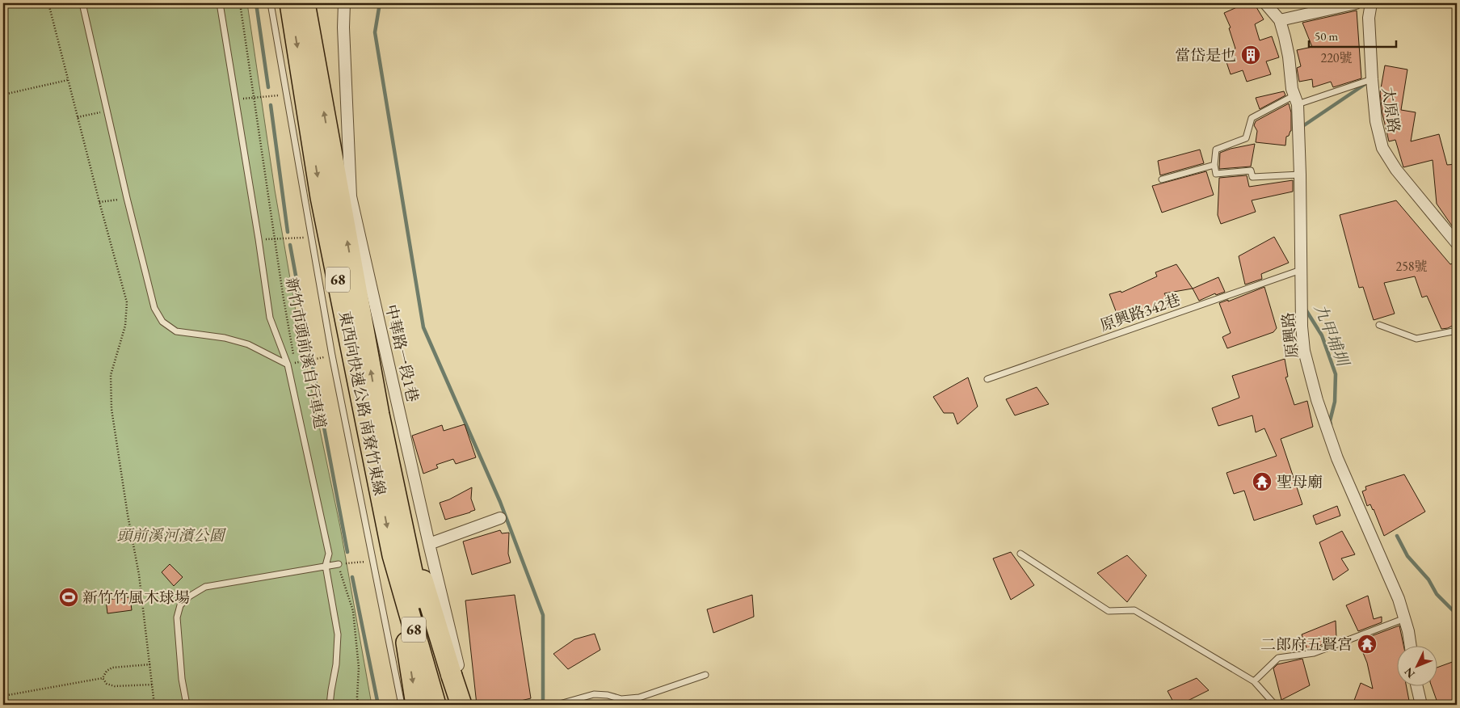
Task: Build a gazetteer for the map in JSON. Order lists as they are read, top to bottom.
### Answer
{
  "streets": {
    "highway": ["68", "東西向快速公路 南寮竹東線"],
    "street": ["太原路", "原興路", "中華路一段1巷"],
    "lane": ["原興路342巷"],
    "path": ["新竹市頭前溪自行車道"]
  },
  "crossings": [
    ["原興路342巷", "原興路"]
  ],
  "water": ["九甲埔圳"],
  "parks": ["頭前溪河濱公園"],
  "places": {
    "building": ["當岱是也"],
    "temple": ["聖母廟", "二郎府五賢宮"],
    "sports": ["新竹竹風木球場"]
  },
  "house_numbers": ["220號", "258號"],
  "scale_bar": "50 m",
  "north": "bottom left"
}
